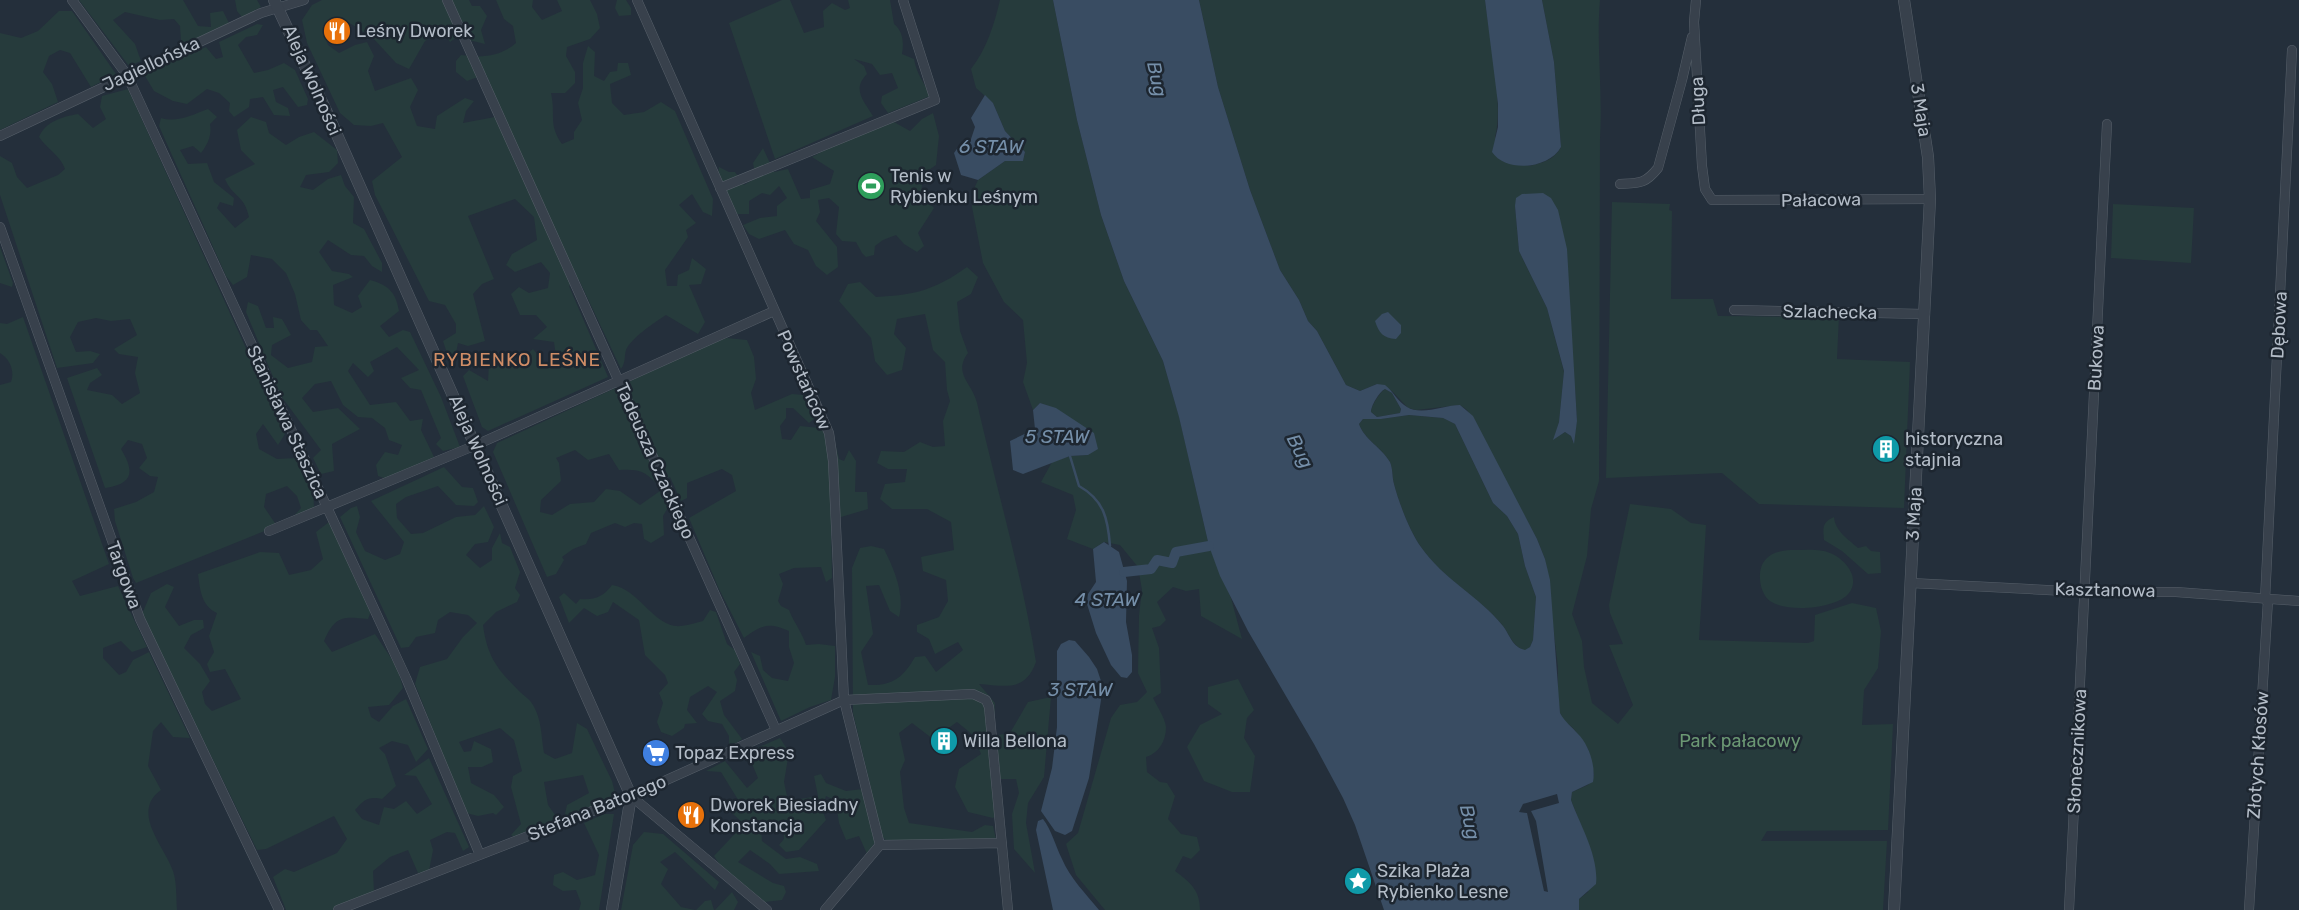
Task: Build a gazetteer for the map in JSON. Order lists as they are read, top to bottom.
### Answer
{
  "streets": {
    "street": [
      "Jagiellońska",
      "Aleja Wolności",
      "Długa",
      "3 Maja",
      "Pałacowa",
      "Szlachecka",
      "Dębowa",
      "Bukowa",
      "Powstańców",
      "Stanisława Staszica",
      "Tadeusza Czackiego",
      "Targowa",
      "Kasztanowa",
      "Słonecznikowa",
      "Złotych Kłosów",
      "Stefana Batorego"
    ]
  },
  "crossings": [
    ["Jagiellońska", "Aleja Wolności"],
    ["Jagiellońska", "Stanisława Staszica"],
    ["Aleja Wolności", "Stefana Batorego"],
    ["Długa", "Pałacowa"],
    ["3 Maja", "Pałacowa"],
    ["3 Maja", "Szlachecka"],
    ["3 Maja", "Kasztanowa"],
    ["Dębowa", "Kasztanowa"],
    ["Dębowa", "Złotych Kłosów"],
    ["Bukowa", "Kasztanowa"],
    ["Bukowa", "Słonecznikowa"],
    ["Powstańców", "Stefana Batorego"],
    ["Stanisława Staszica", "Stefana Batorego"],
    ["Tadeusza Czackiego", "Stefana Batorego"],
    ["Kasztanowa", "Słonecznikowa"],
    ["Kasztanowa", "Złotych Kłosów"]
  ],
  "districts": ["RYBIENKO LEŚNE"],
  "water": [
    "Bug",
    "6 STAW",
    "5 STAW",
    "4 STAW",
    "3 STAW"
  ],
  "parks": ["Park pałacowy"],
  "places": {
    "restaurant": ["Leśny Dworek", "Dworek Biesiadny Konstancja"],
    "sports": ["Tenis w Rybienku Leśnym"],
    "building": ["historyczna stajnia", "Willa Bellona"],
    "supermarket": ["Topaz Express"],
    "place": ["Szika Plaża Rybienko Lesne"]
  }
}
